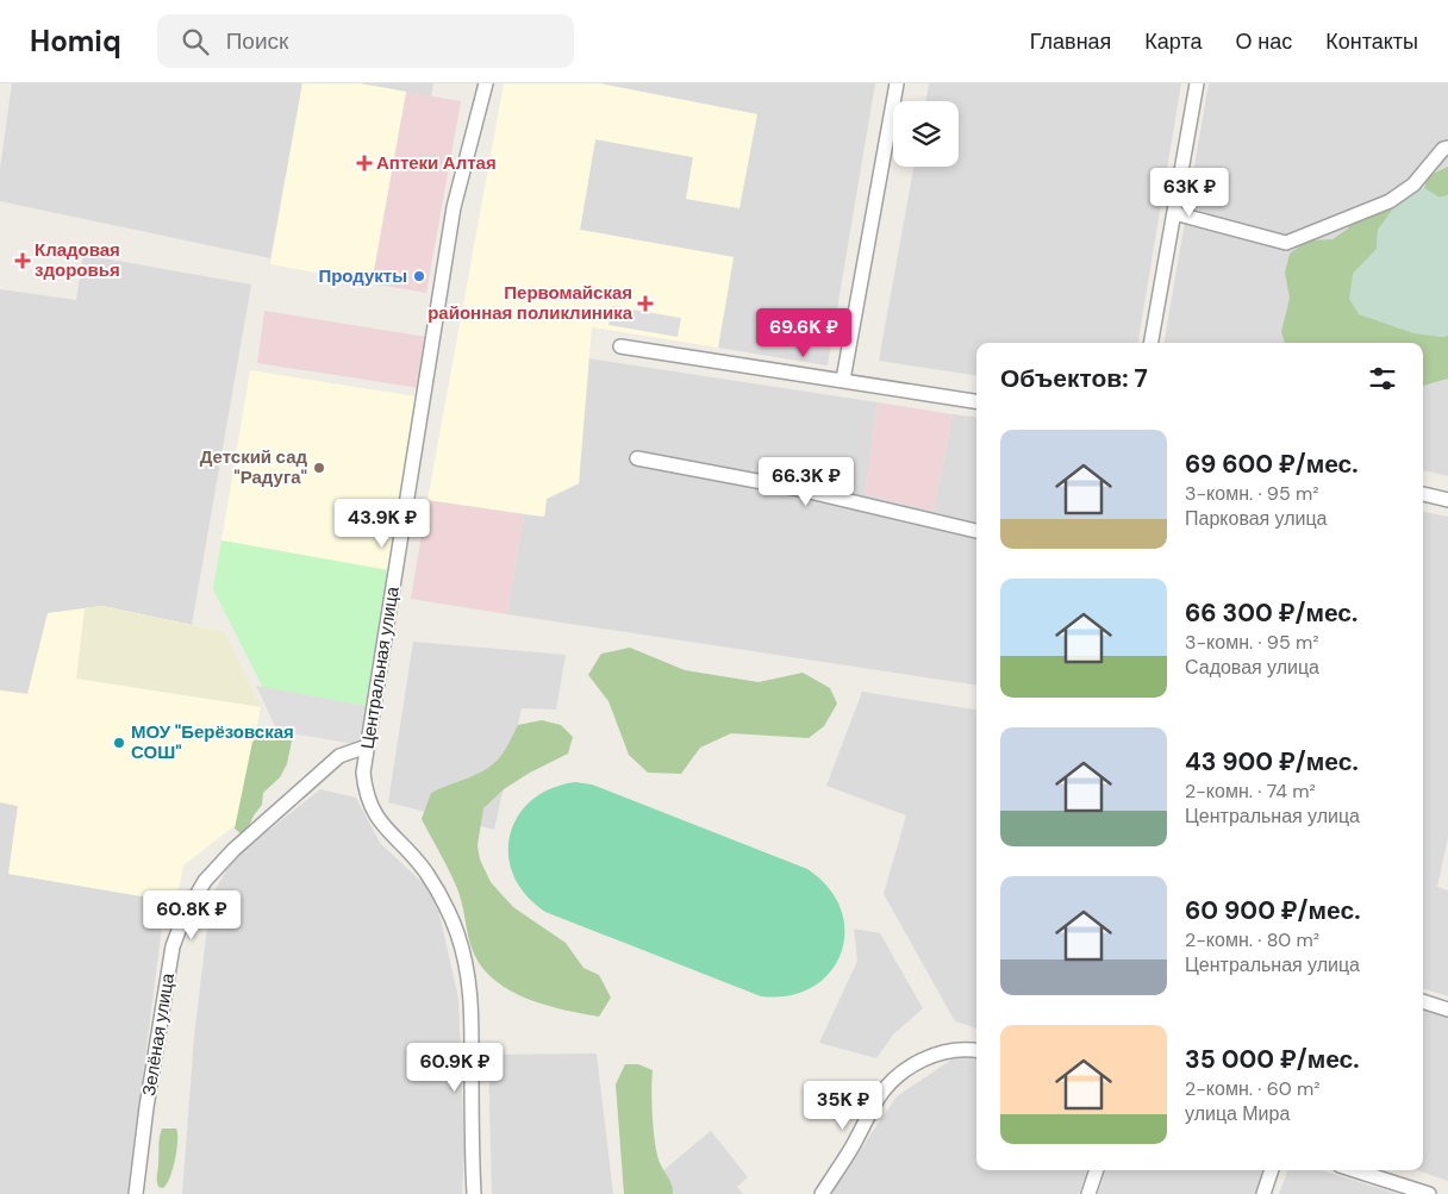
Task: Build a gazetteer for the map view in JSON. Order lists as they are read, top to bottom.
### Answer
{
  "streets": {
    "street": ["Центральная улица", "Зелёная улица"]
  },
  "crossings": [
    ["Центральная улица", "Зелёная улица"]
  ],
  "places": {
    "health": ["Аптеки Алтая", "Кладовая здоровья", "Первомайская районная поликлиника"],
    "other": ["Продукты", "Детский сад \"Радуга\"", "МОУ \"Берёзовская СОШ\""]
  },
  "page": {
    "header": "Homiq",
    "search": "Поиск",
    "nav": [
      "Главная",
      "Карта",
      "О нас",
      "Контакты"
    ],
    "price": [
      "63K ₽",
      "69.6K ₽",
      "66.3K ₽",
      "43.9K ₽",
      "60.8K ₽",
      "60.9K ₽",
      "35K ₽"
    ],
    "heading": "Объектов: 7",
    "list": [
      {
        "name": "69 600 ₽/мес.",
        "note": "3-комн. · 95 m² · Парковая улица"
      },
      {
        "name": "66 300 ₽/мес.",
        "note": "3-комн. · 95 m² · Садовая улица"
      },
      {
        "name": "43 900 ₽/мес.",
        "note": "2-комн. · 74 m² · Центральная улица"
      },
      {
        "name": "60 900 ₽/мес.",
        "note": "2-комн. · 80 m² · Центральная улица"
      },
      {
        "name": "35 000 ₽/мес.",
        "note": "2-комн. · 60 m² · улица Мира"
      }
    ]
  }
}
